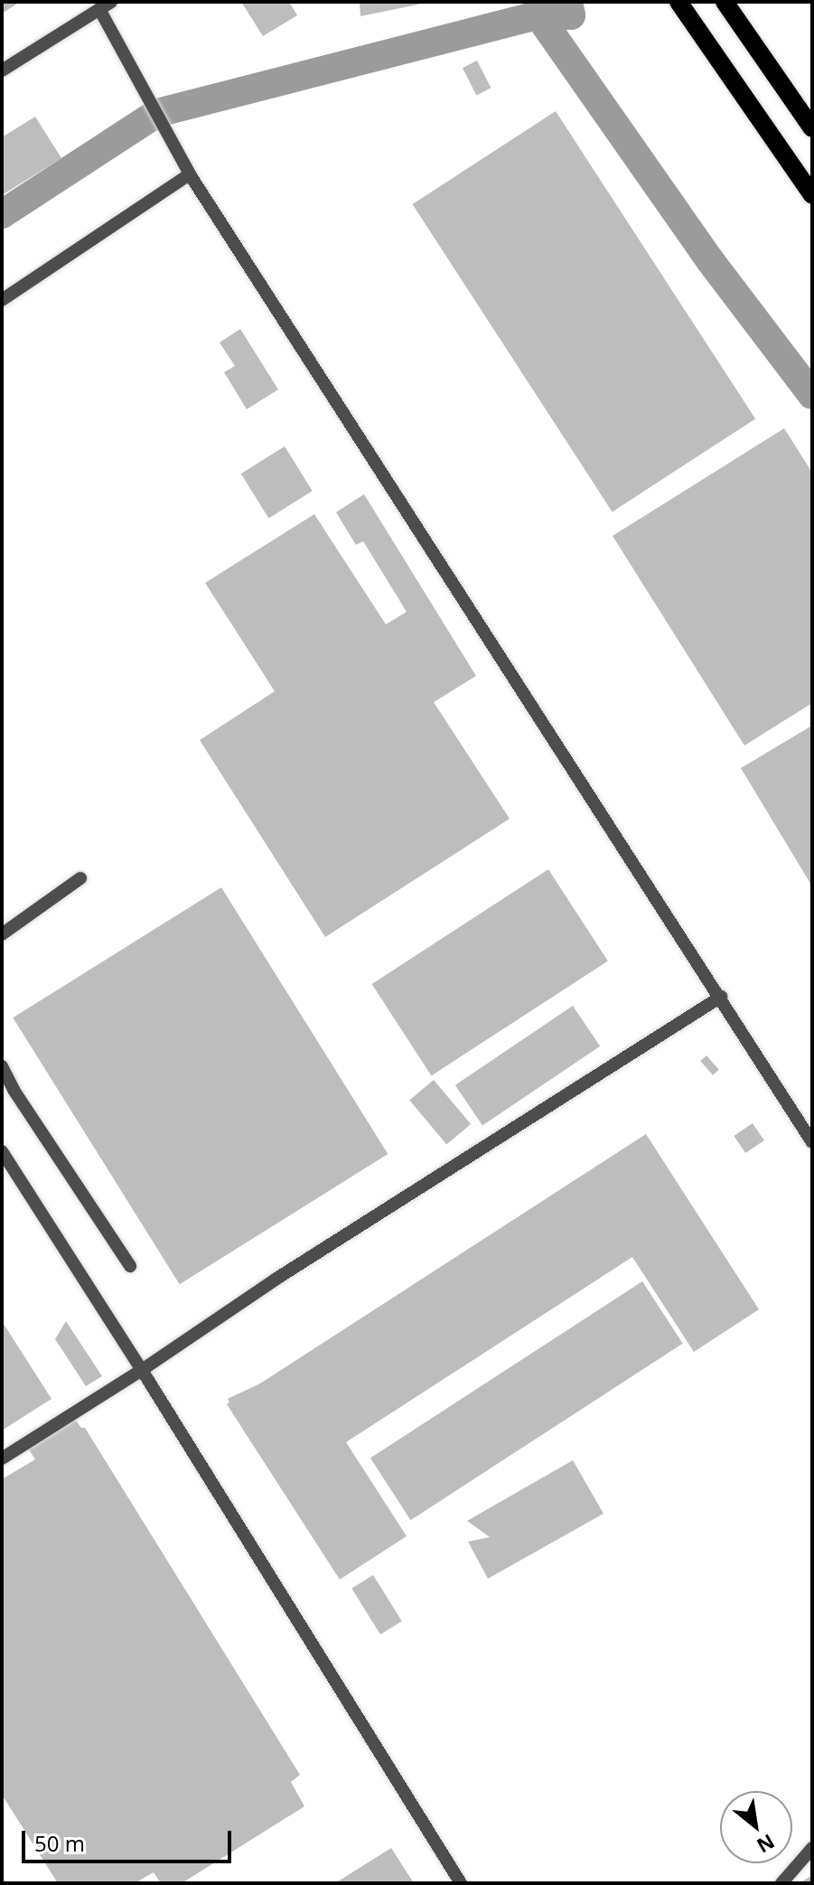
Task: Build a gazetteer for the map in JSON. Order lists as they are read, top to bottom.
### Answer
{
  "scale_bar": "50 m",
  "north": "bottom right"
}
